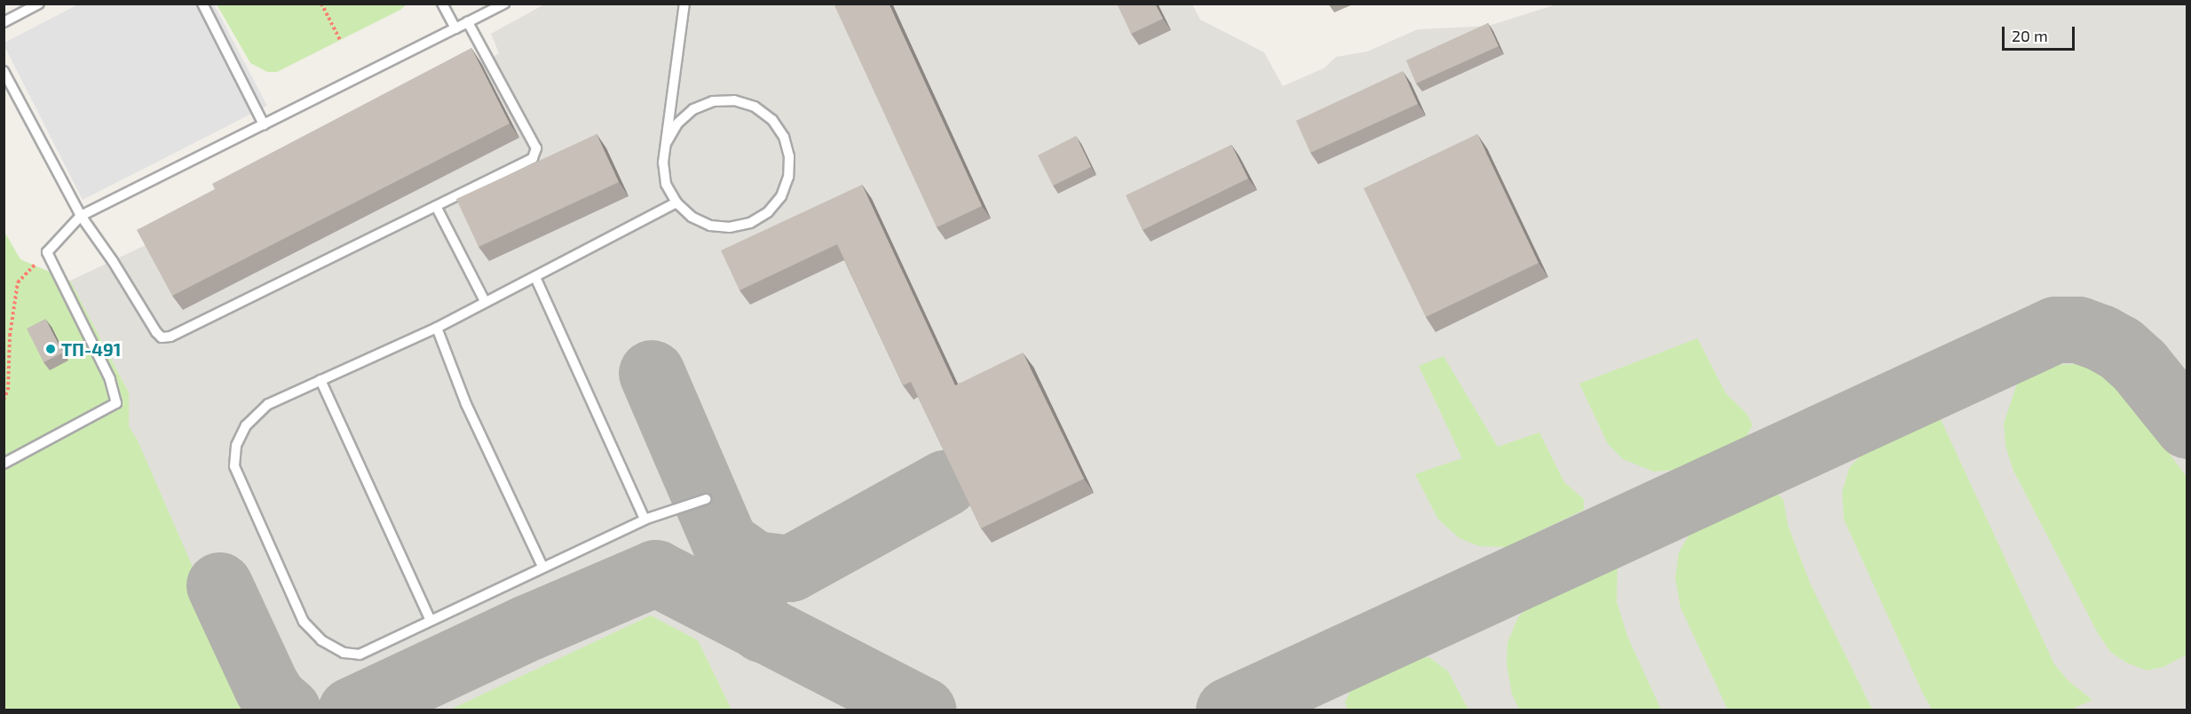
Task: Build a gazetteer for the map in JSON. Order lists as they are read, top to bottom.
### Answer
{
  "places": ["ТП-491"],
  "scale_bar": "20 m"
}
